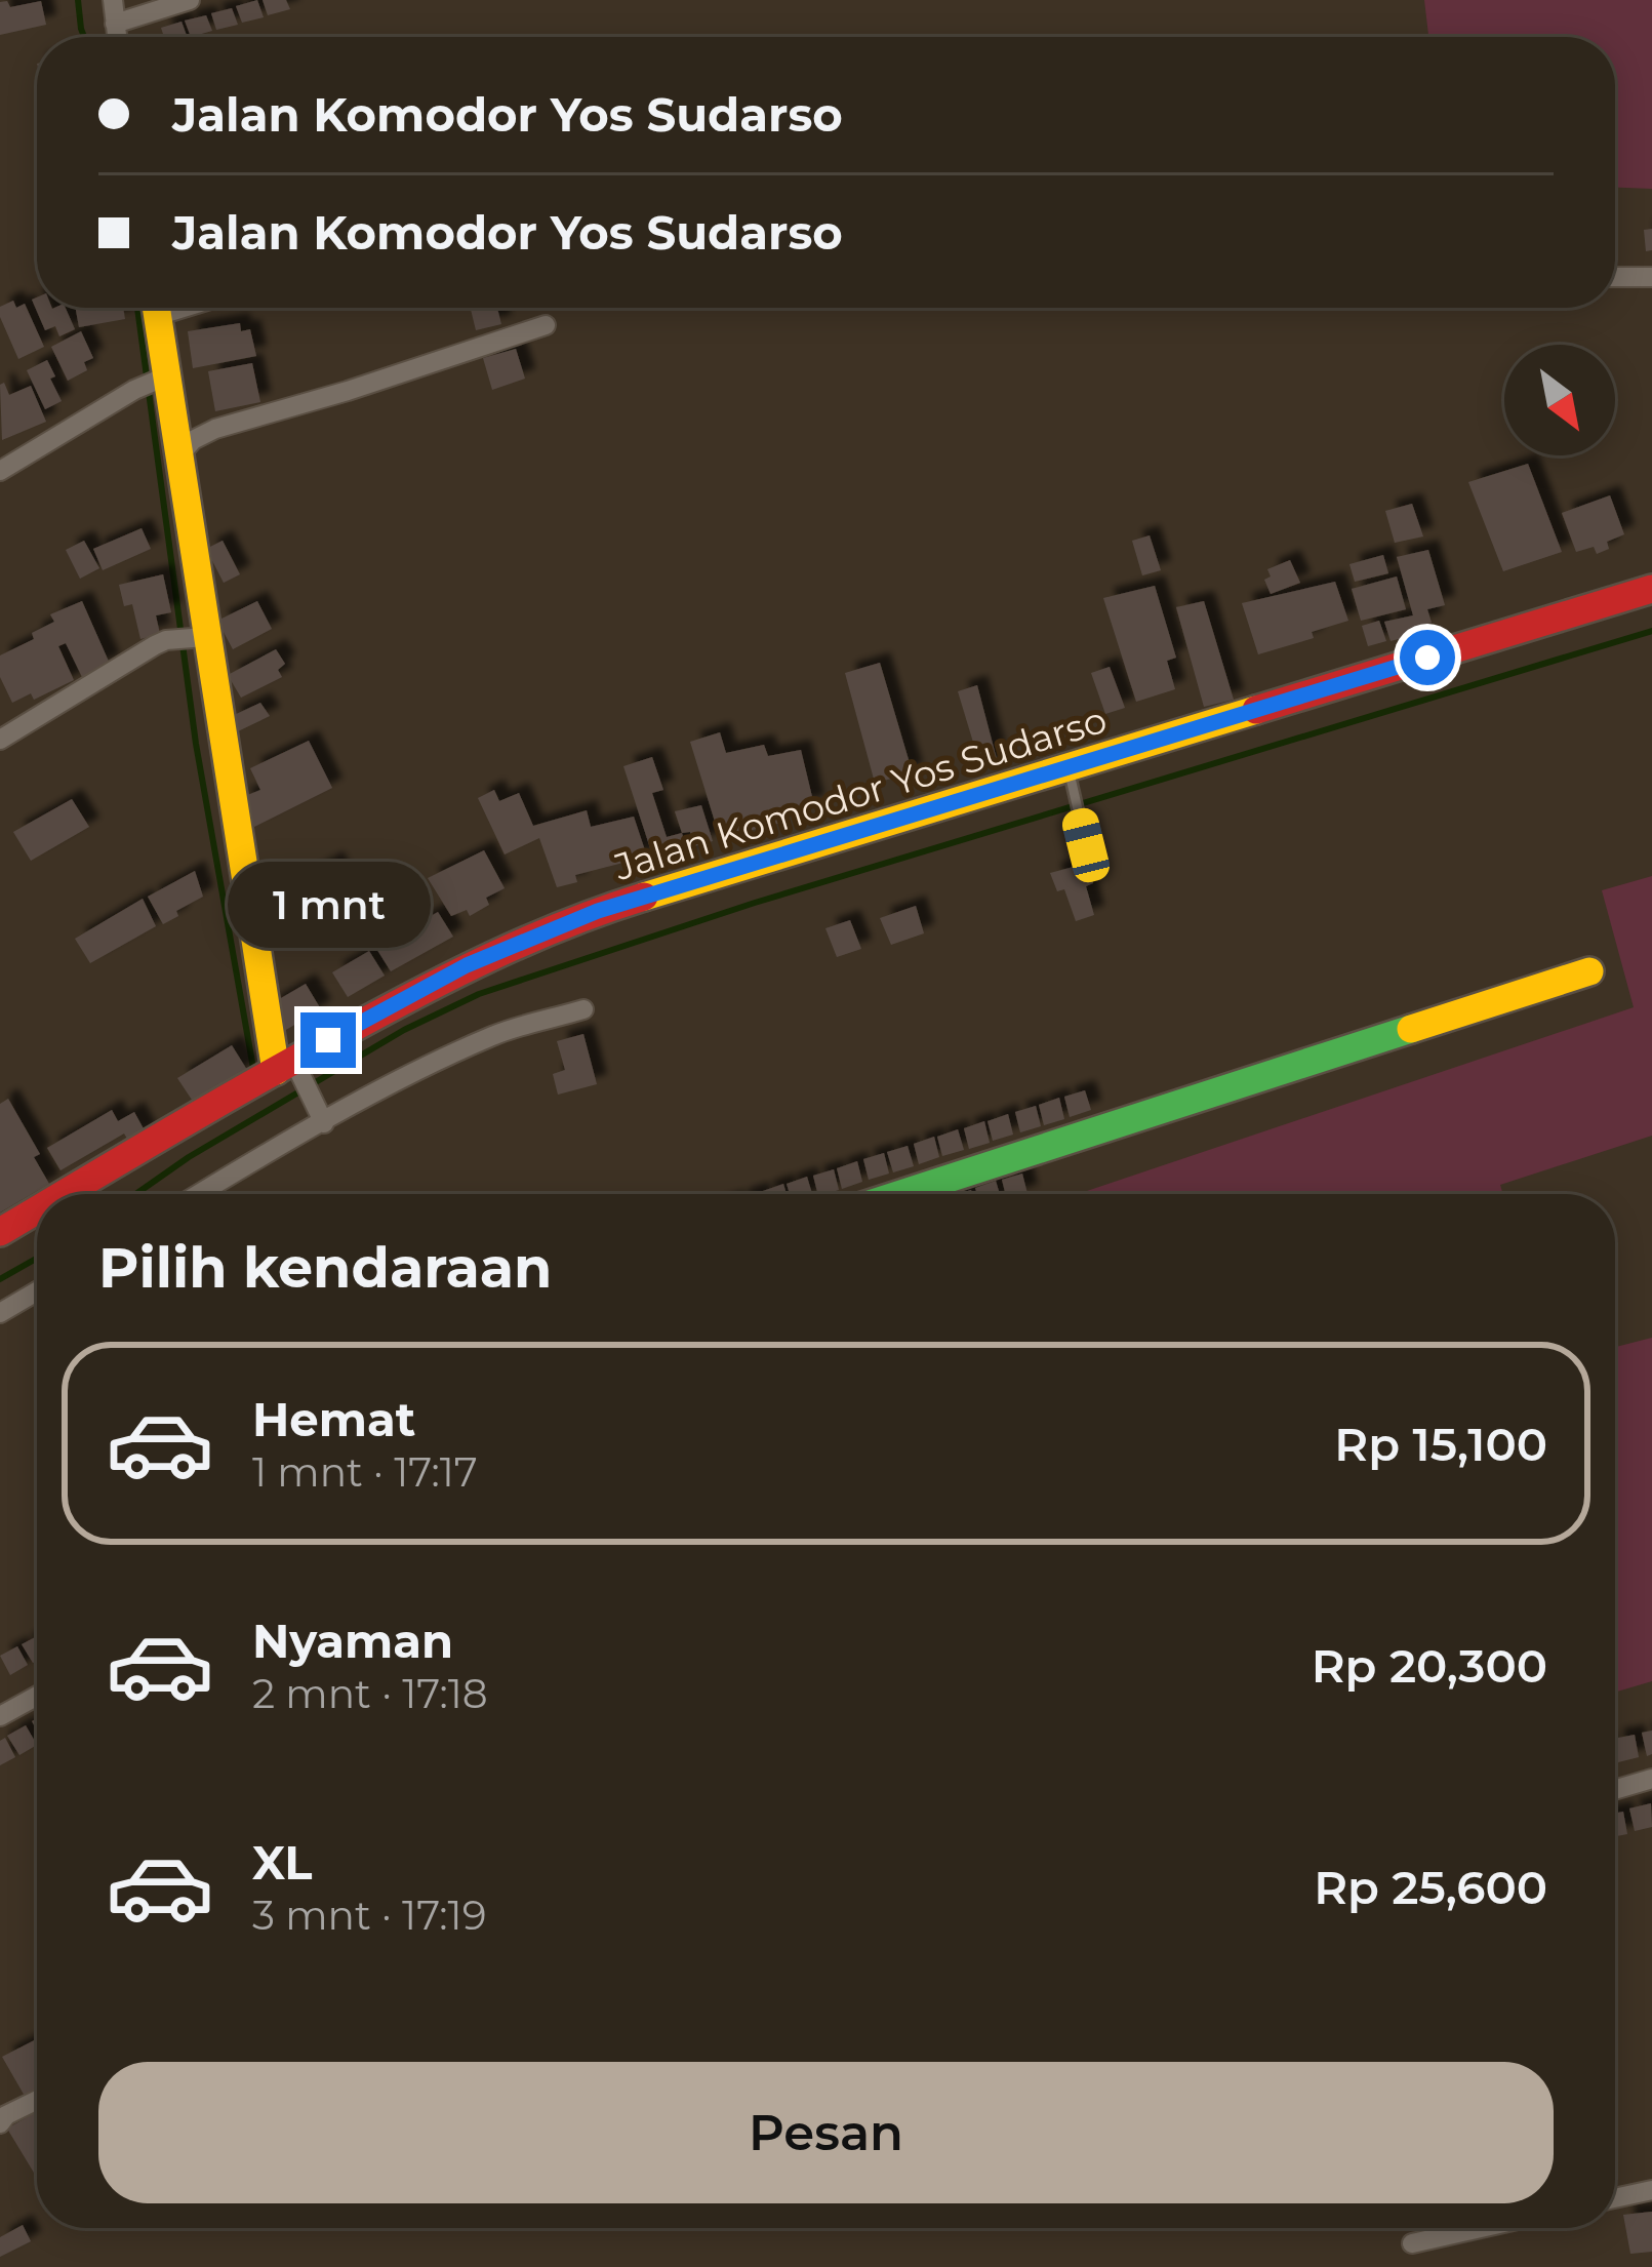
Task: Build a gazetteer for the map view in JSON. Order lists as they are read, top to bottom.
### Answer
{
  "streets": {
    "street": ["Jalan Komodor Yos Sudarso"]
  },
  "north": "bottom right",
  "page": {
    "banner": ["Jalan Komodor Yos Sudarso", "Jalan Komodor Yos Sudarso"],
    "bubble": "1 mnt",
    "heading": "Pilih kendaraan",
    "list": [
      {
        "name": "Hemat",
        "note": "1 mnt · 17:17",
        "value": "Rp 15,100"
      },
      {
        "name": "Nyaman",
        "note": "2 mnt · 17:18",
        "value": "Rp 20,300"
      },
      {
        "name": "XL",
        "note": "3 mnt · 17:19",
        "value": "Rp 25,600"
      }
    ],
    "buttons": "Pesan"
  }
}
